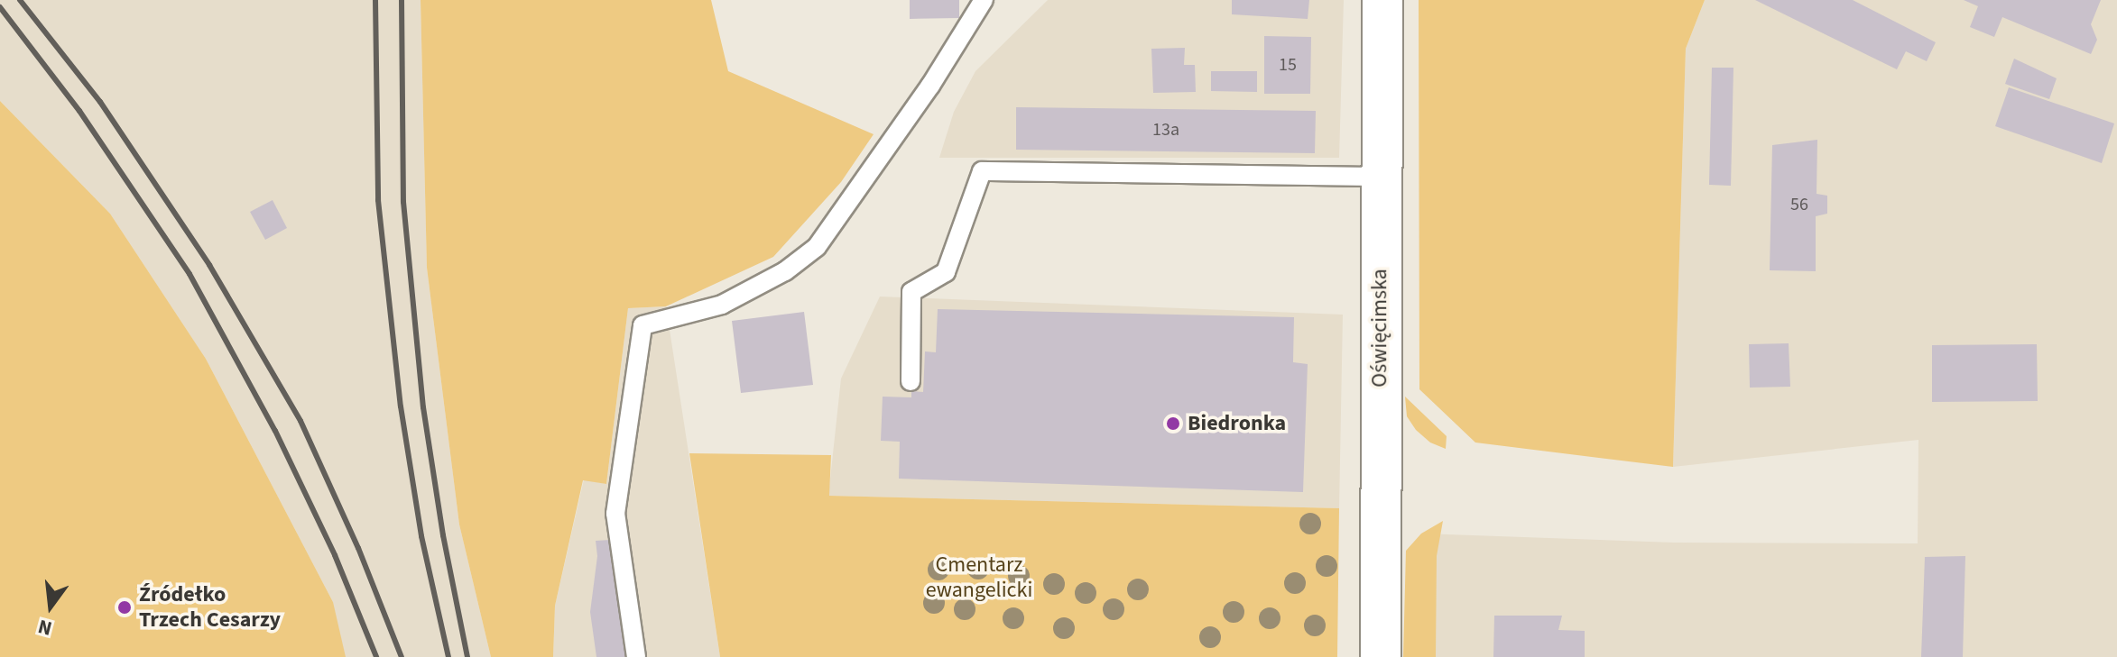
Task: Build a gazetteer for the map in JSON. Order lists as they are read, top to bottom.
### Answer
{
  "streets": {
    "main road": ["Oświęcimska"]
  },
  "parks": ["Cmentarz ewangelicki"],
  "places": ["Biedronka", "Źródełko Trzech Cesarzy"],
  "house_numbers": ["15", "13a", "56"],
  "north": "bottom"
}
